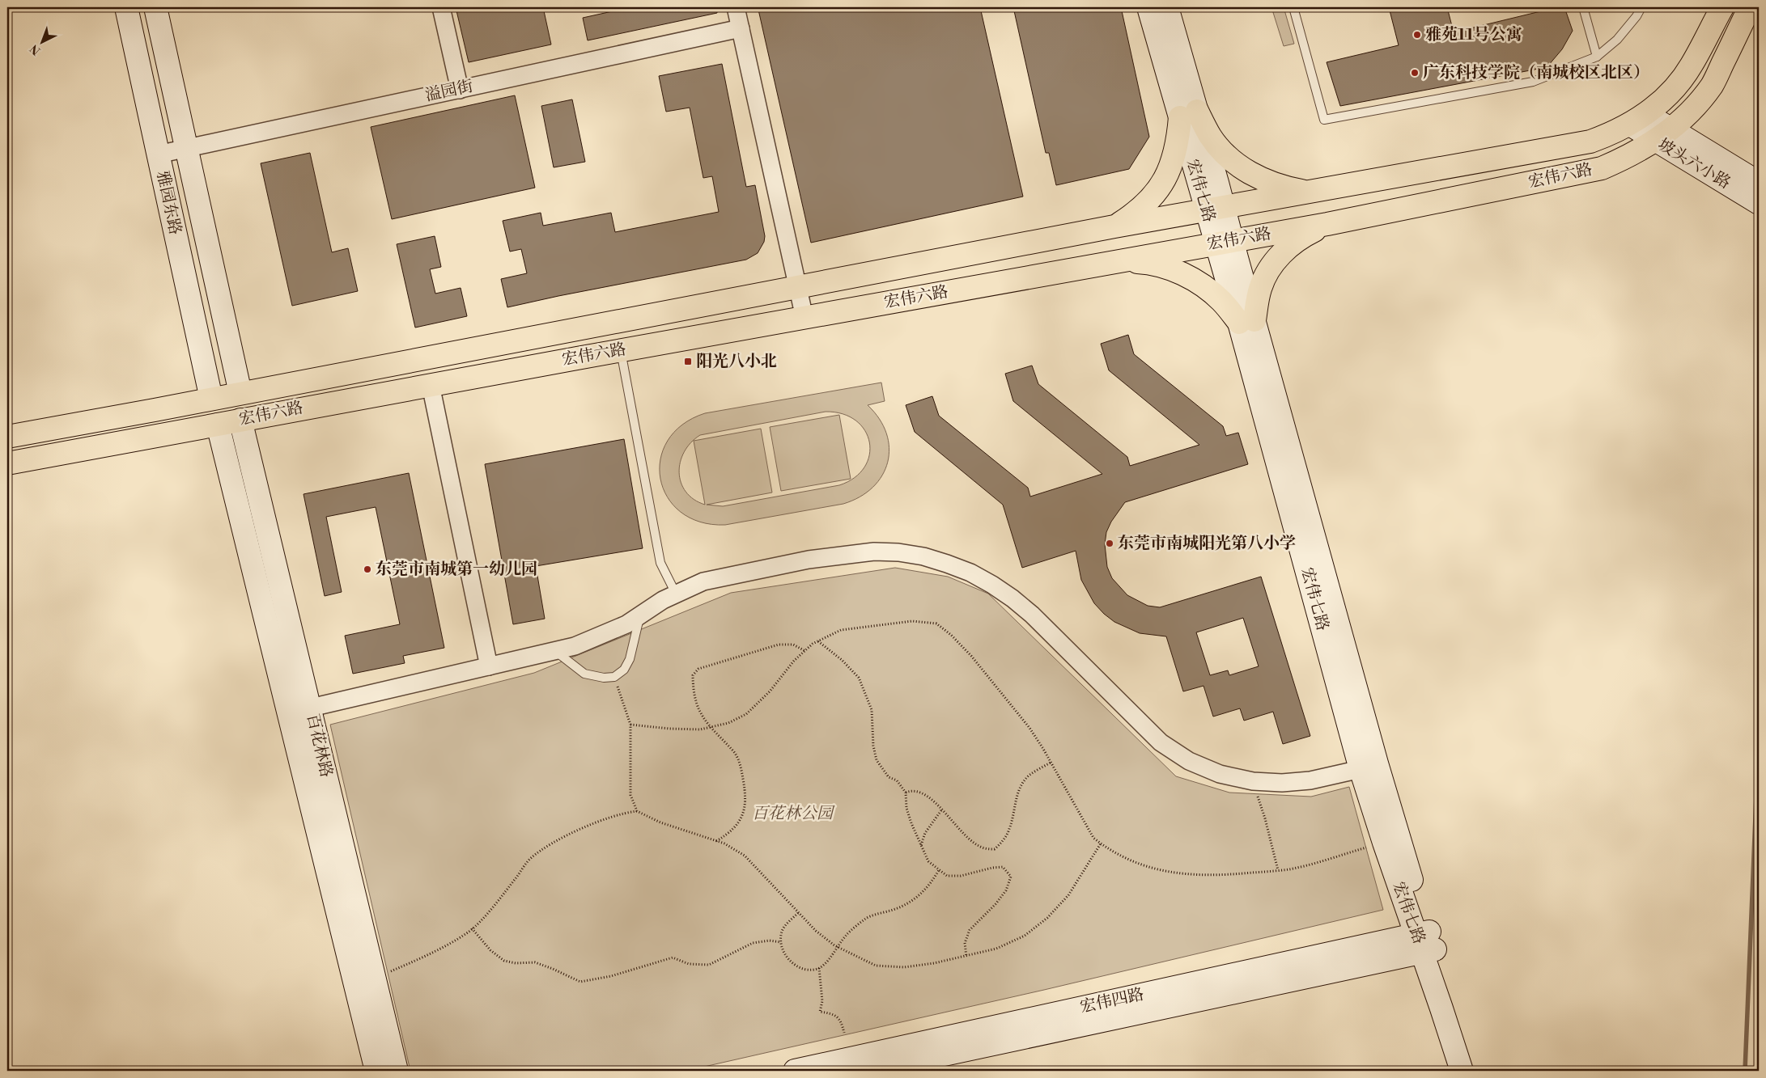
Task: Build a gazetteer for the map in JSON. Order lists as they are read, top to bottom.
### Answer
{
  "streets": {
    "main road": ["宏伟六路"],
    "street": [
      "溢园街",
      "坡头六小路",
      "宏伟七路",
      "雅园东路",
      "百花林路",
      "宏伟四路"
    ]
  },
  "crossings": [
    ["溢园街", "雅园东路"],
    ["坡头六小路", "宏伟六路"],
    ["宏伟六路", "宏伟七路"],
    ["宏伟六路", "雅园东路"],
    ["宏伟六路", "百花林路"],
    ["宏伟七路", "宏伟四路"]
  ],
  "parks": ["百花林公园"],
  "places": {
    "other": [
      "雅苑11号公寓",
      "广东科技学院（南城校区北区）",
      "东莞市南城阳光第八小学",
      "东莞市南城第一幼儿园"
    ],
    "transit": ["阳光八小北"]
  },
  "north": "bottom left"
}
